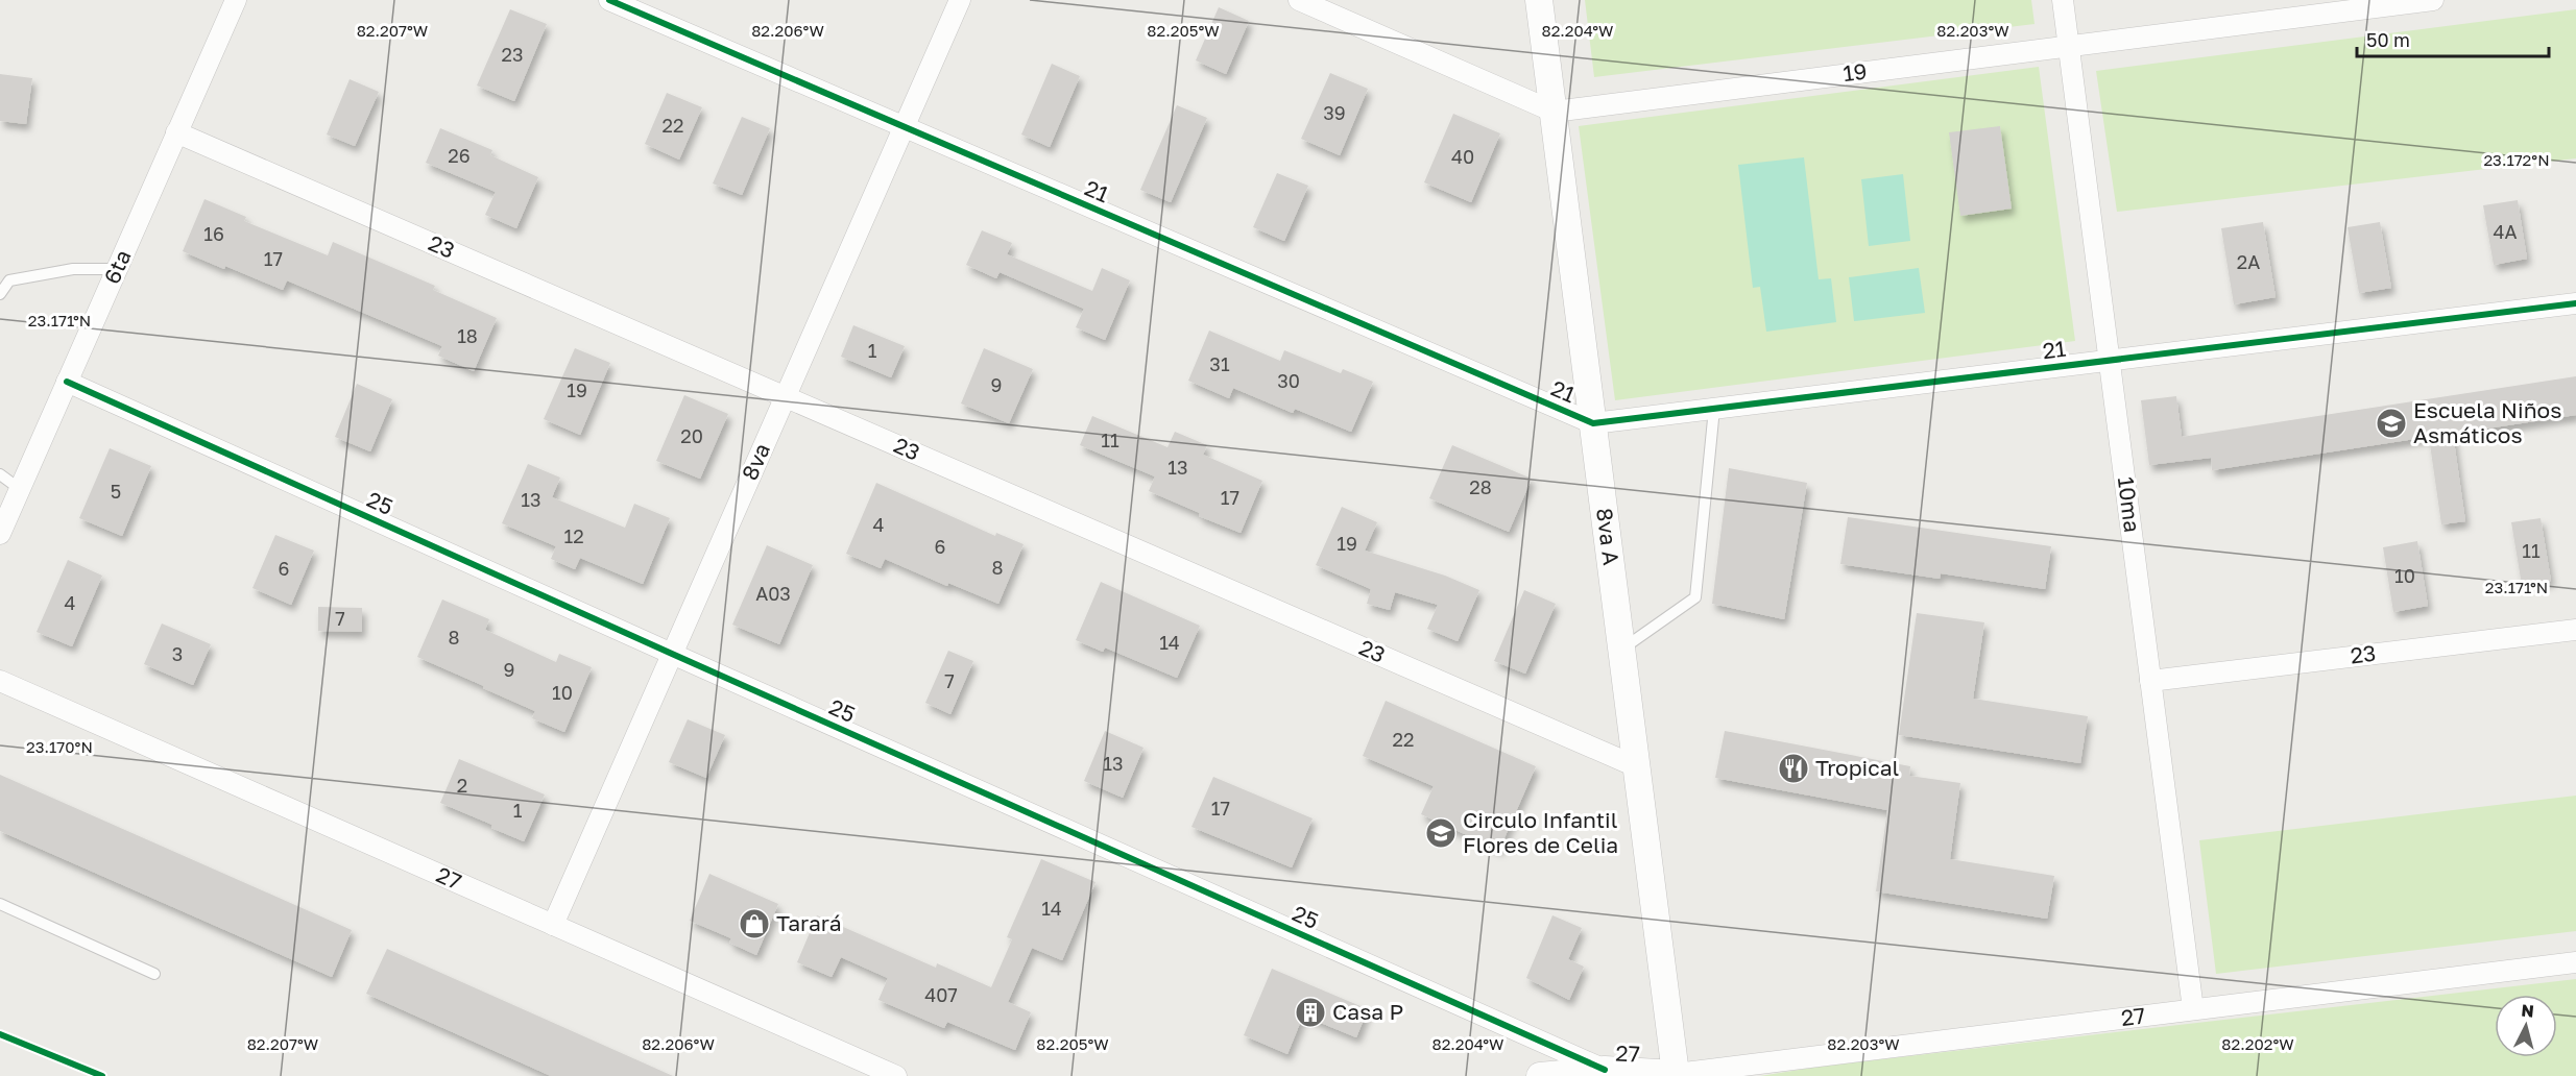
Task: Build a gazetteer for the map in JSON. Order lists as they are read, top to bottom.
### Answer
{
  "streets": {
    "street": [
      "19",
      "21",
      "23",
      "6ta",
      "8va",
      "25",
      "10ma",
      "8va A",
      "27"
    ]
  },
  "crossings": [
    ["19", "10ma"],
    ["19", "8va A"],
    ["21", "8va"],
    ["21", "10ma"],
    ["21", "8va A"],
    ["23", "6ta"],
    ["23", "8va"],
    ["23", "10ma"],
    ["23", "8va A"],
    ["6ta", "25"],
    ["8va", "25"],
    ["8va", "27"],
    ["25", "27"],
    ["10ma", "27"],
    ["8va A", "27"]
  ],
  "places": {
    "school or university": ["Escuela Niños Asmáticos", "Circulo Infantil Flores de Celia"],
    "restaurant": ["Tropical"],
    "shop": ["Tarará"],
    "building": ["Casa P"]
  },
  "house_numbers": [
    "23",
    "39",
    "22",
    "26",
    "40",
    "4A",
    "16",
    "17",
    "2A",
    "18",
    "1",
    "31",
    "30",
    "9",
    "19",
    "20",
    "11",
    "13",
    "28",
    "5",
    "17",
    "13",
    "4",
    "12",
    "19",
    "6",
    "11",
    "8",
    "6",
    "10",
    "A03",
    "4",
    "7",
    "8",
    "14",
    "3",
    "9",
    "7",
    "10",
    "22",
    "13",
    "2",
    "17",
    "1",
    "14",
    "407"
  ],
  "scale_bar": "50 m",
  "north": "top",
  "coordinates": [
    "82.207°W",
    "82.206°W",
    "82.205°W",
    "82.204°W",
    "82.203°W",
    "23.172°N",
    "23.171°N",
    "23.170°N",
    "82.202°W"
  ]
}
